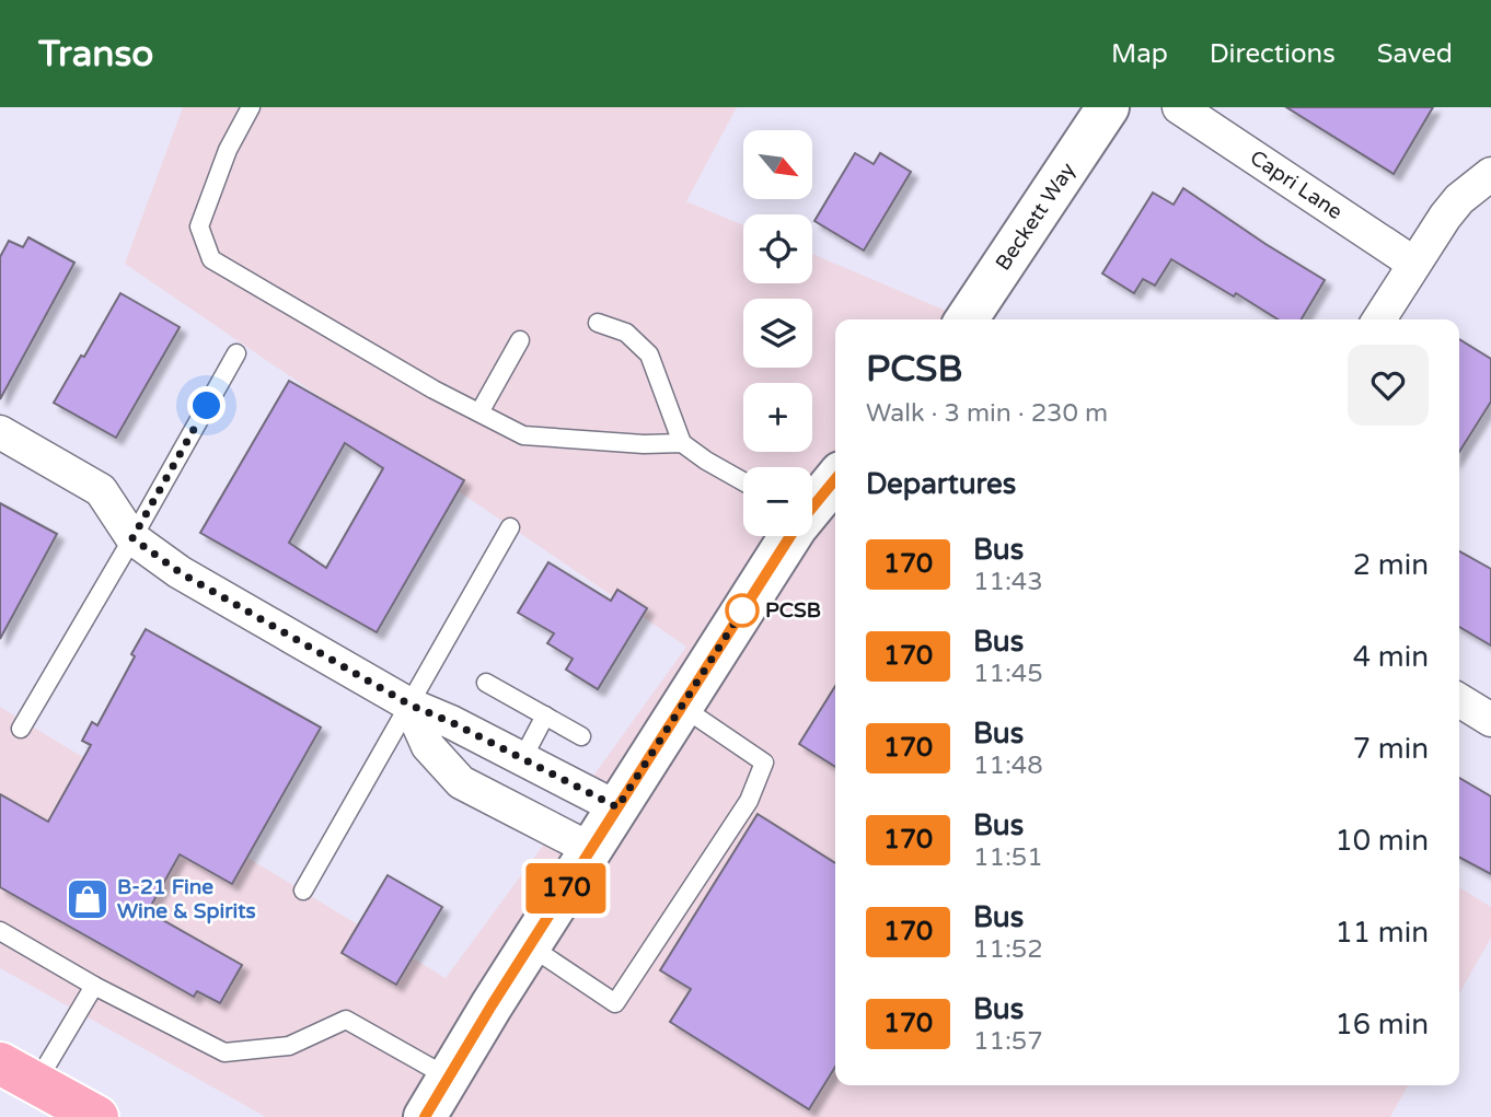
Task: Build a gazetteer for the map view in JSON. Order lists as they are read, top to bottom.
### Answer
{
  "streets": {
    "street": ["Capri Lane", "Beckett Way"]
  },
  "places": {
    "other": ["PCSB"],
    "shop": ["B-21 Fine Wine & Spirits"]
  },
  "lines": ["bus line 170"],
  "north": "bottom right",
  "page": {
    "header": "Transo",
    "nav": ["Map", "Directions", "Saved"],
    "on_map": "170",
    "map_buttons": ["+", "−"],
    "heading": [
      ["PCSB", "Walk · 3 min · 230 m"],
      "Departures"
    ],
    "list": [
      {
        "mark": "170",
        "name": "Bus",
        "note": "11:43",
        "value": "2 min"
      },
      {
        "mark": "170",
        "name": "Bus",
        "note": "11:45",
        "value": "4 min"
      },
      {
        "mark": "170",
        "name": "Bus",
        "note": "11:48",
        "value": "7 min"
      },
      {
        "mark": "170",
        "name": "Bus",
        "note": "11:51",
        "value": "10 min"
      },
      {
        "mark": "170",
        "name": "Bus",
        "note": "11:52",
        "value": "11 min"
      },
      {
        "mark": "170",
        "name": "Bus",
        "note": "11:57",
        "value": "16 min"
      }
    ]
  }
}
